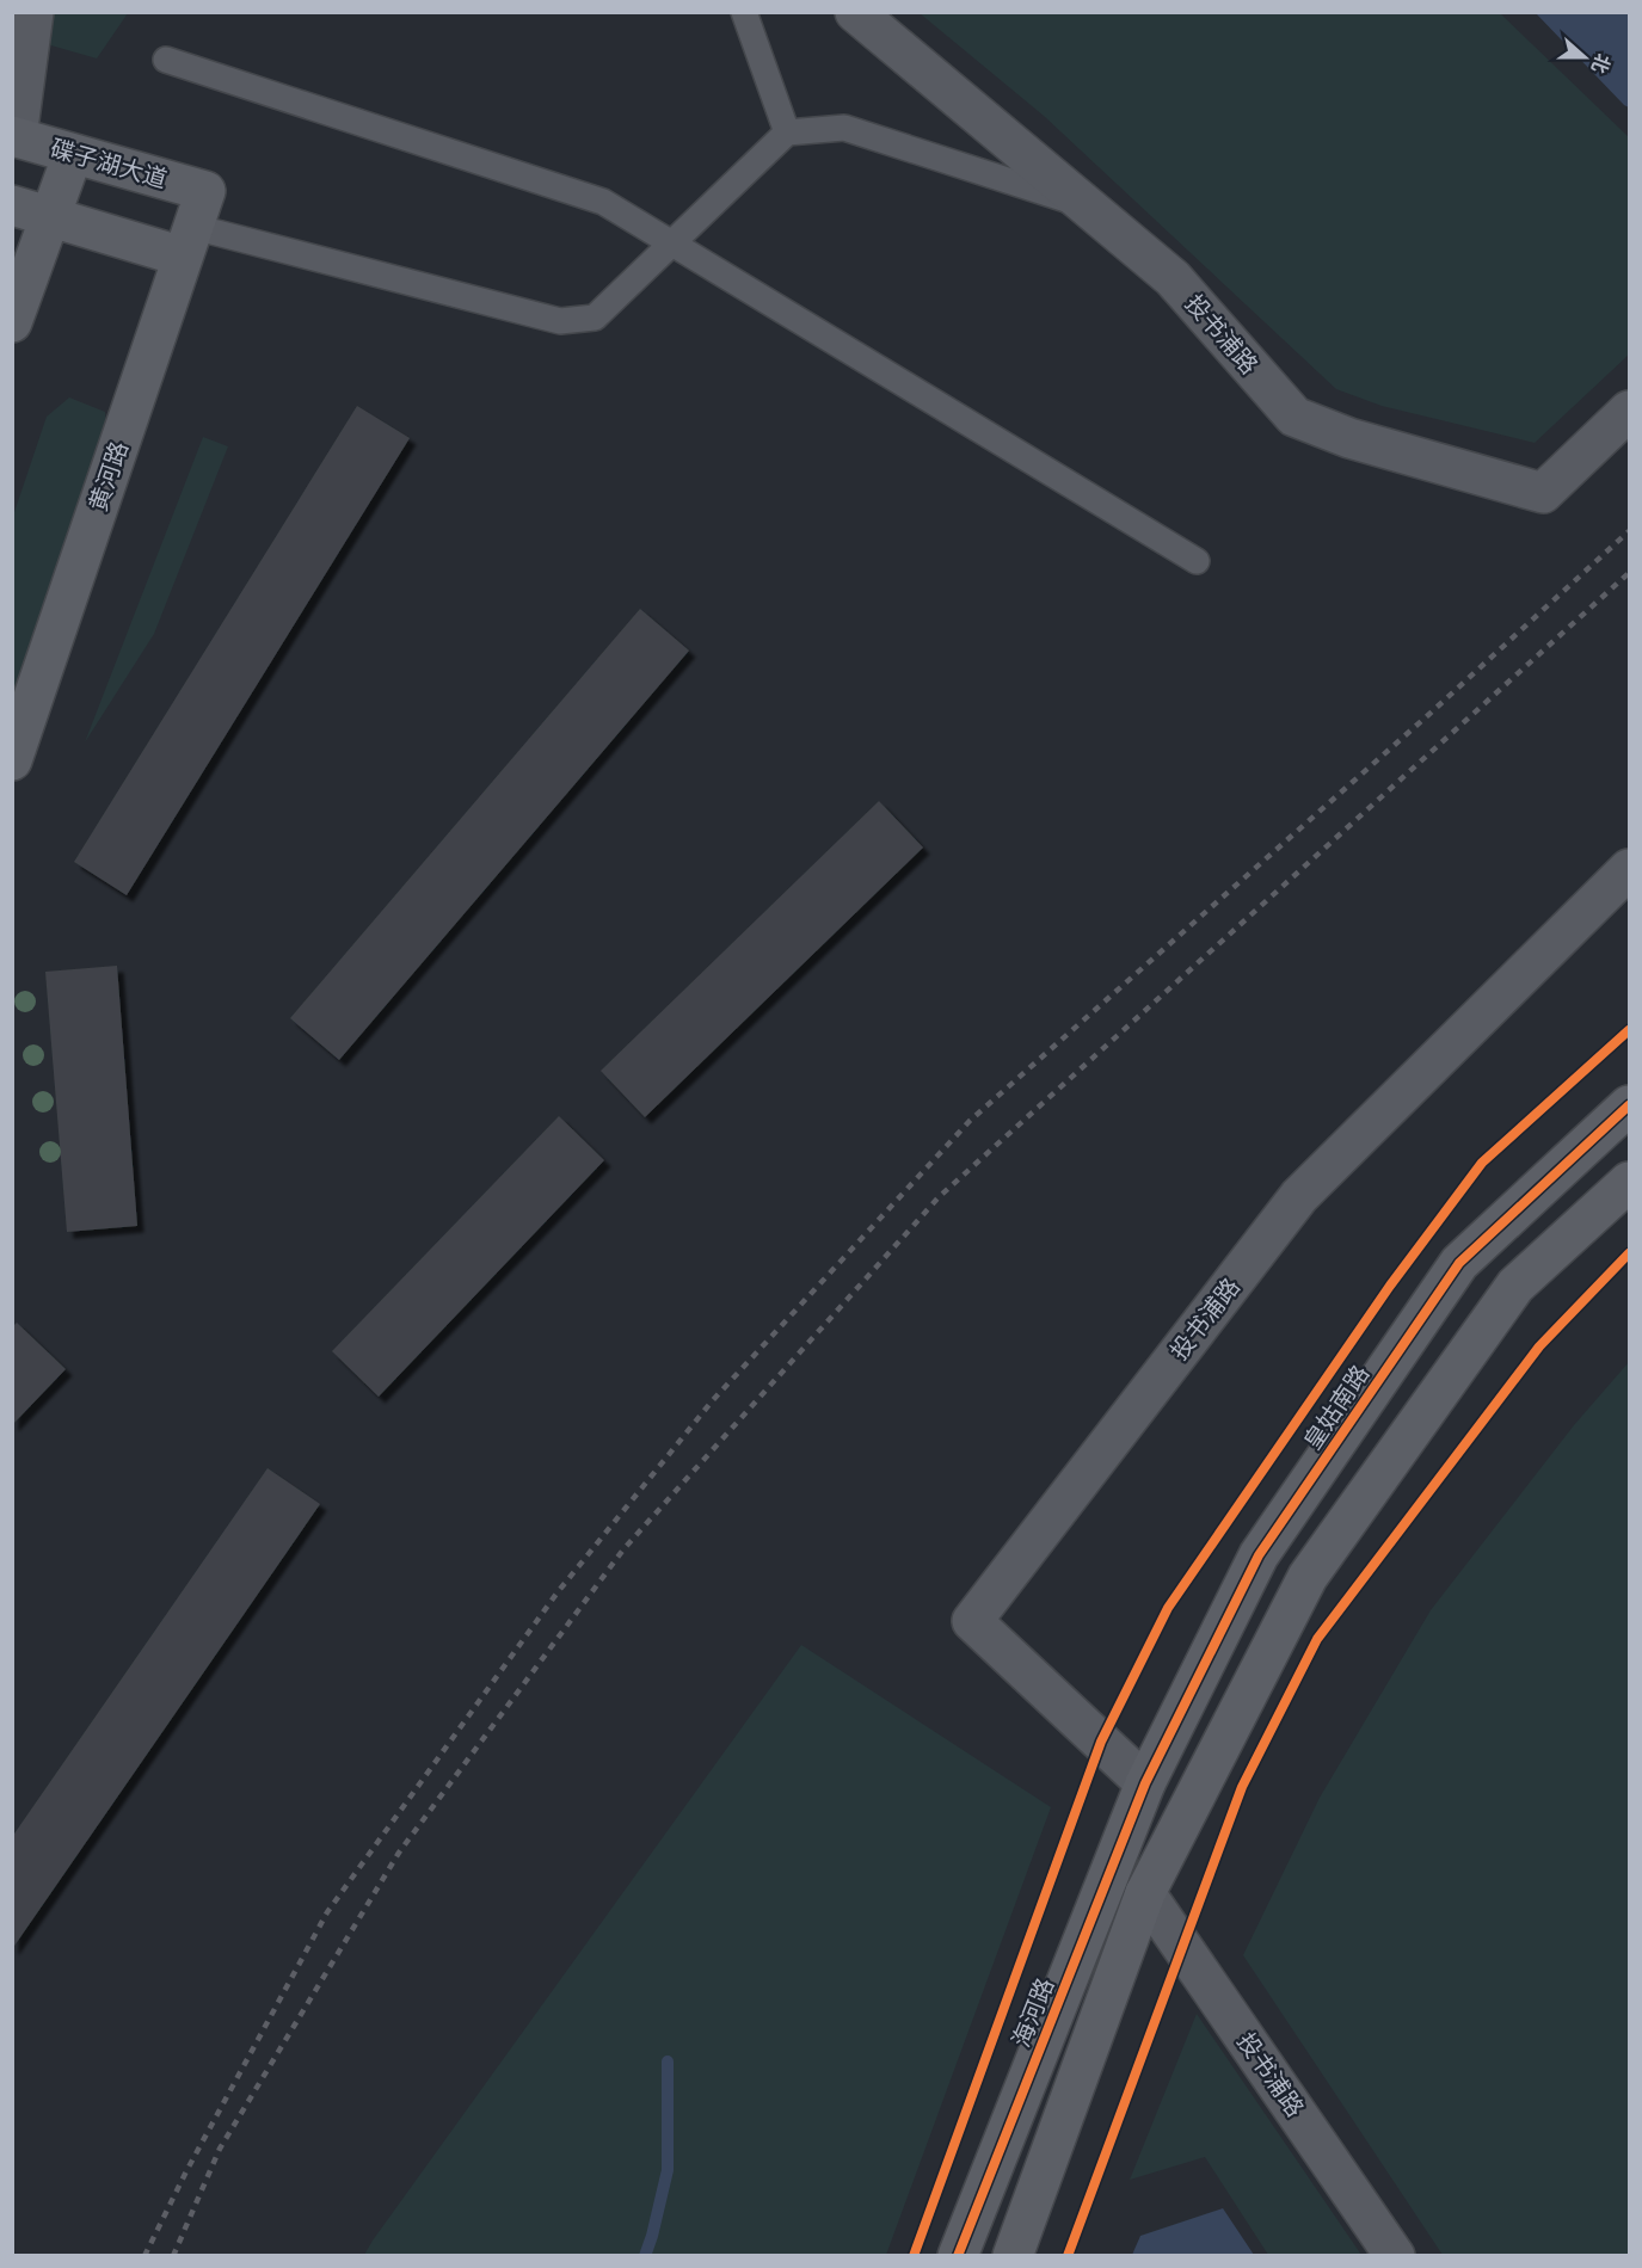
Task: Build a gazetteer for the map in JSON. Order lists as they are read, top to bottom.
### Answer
{
  "streets": {
    "street": [
      "碟子湖大道",
      "投书浦路",
      "黄河路",
      "皇姑南路",
      "海河路"
    ]
  },
  "crossings": [
    ["碟子湖大道", "黄河路"],
    ["投书浦路", "皇姑南路"],
    ["投书浦路", "海河路"],
    ["皇姑南路", "海河路"]
  ],
  "north": "right"
}
